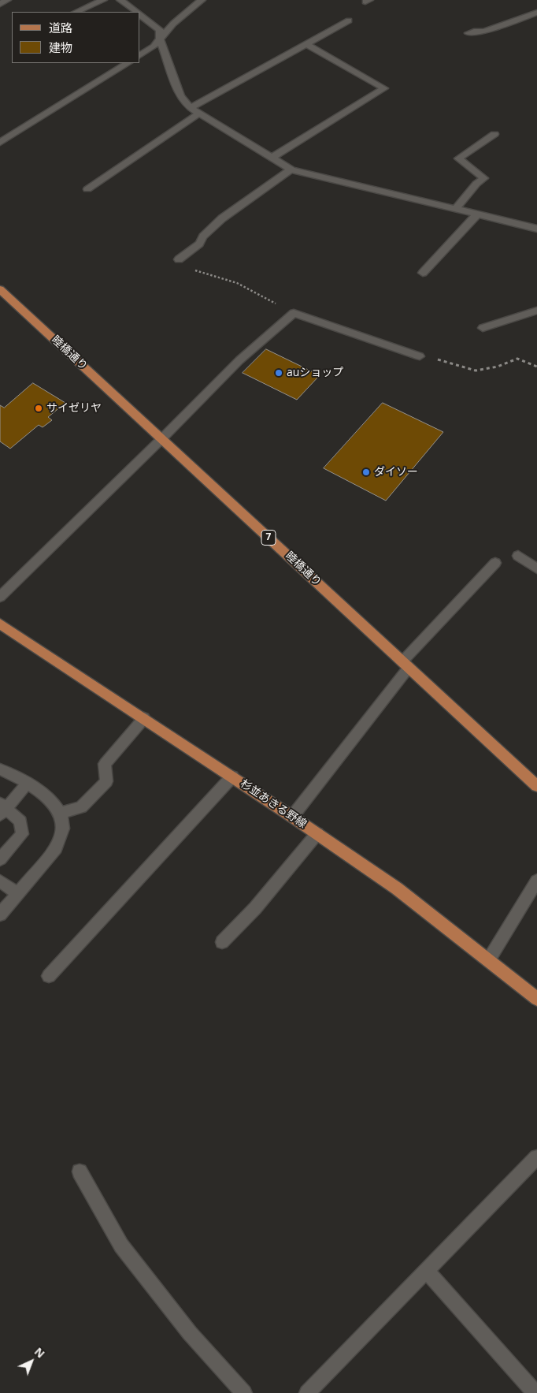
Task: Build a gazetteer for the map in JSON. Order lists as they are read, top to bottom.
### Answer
{
  "streets": {
    "main road": ["睦橋通り", "7", "杉並あきる野線"]
  },
  "places": ["auショップ", "サイゼリヤ", "ダイソー"],
  "legend": ["道路", "建物"],
  "north": "top right"
}
